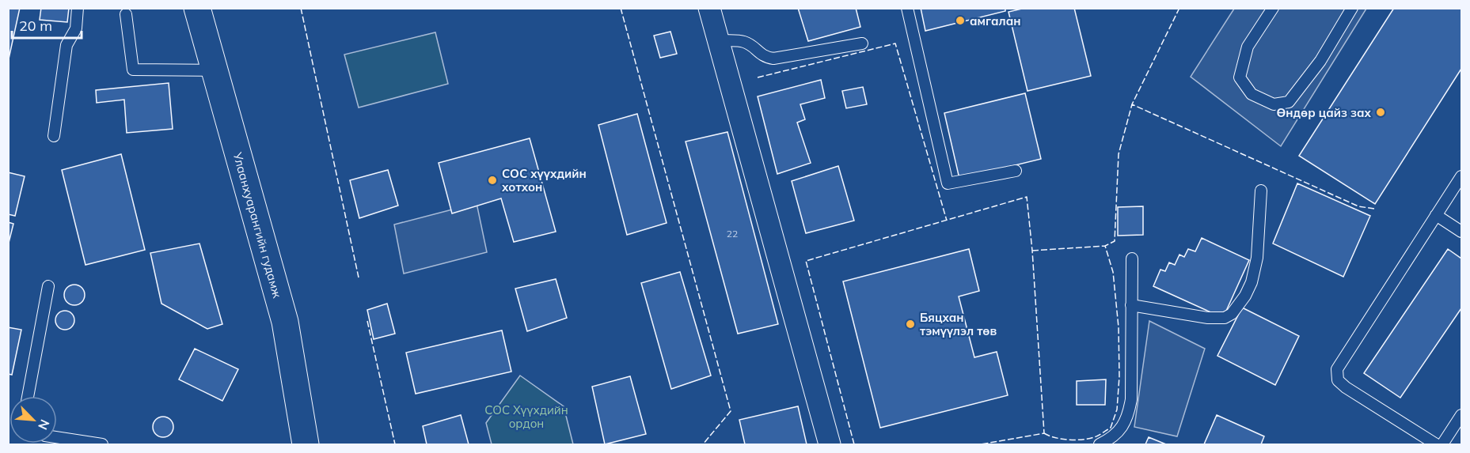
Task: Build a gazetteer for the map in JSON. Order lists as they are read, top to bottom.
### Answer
{
  "streets": {
    "main road": ["Улаанхуарангийн гудамж"]
  },
  "parks": ["СОС Хүүхдийн ордон"],
  "places": [
    "амгалан",
    "Өндөр цайз зах",
    "СОС хүүхдийн хотхон",
    "Бяцхан тэмүүлэл төв"
  ],
  "house_numbers": ["22"],
  "scale_bar": "20 m",
  "north": "bottom right"
}
